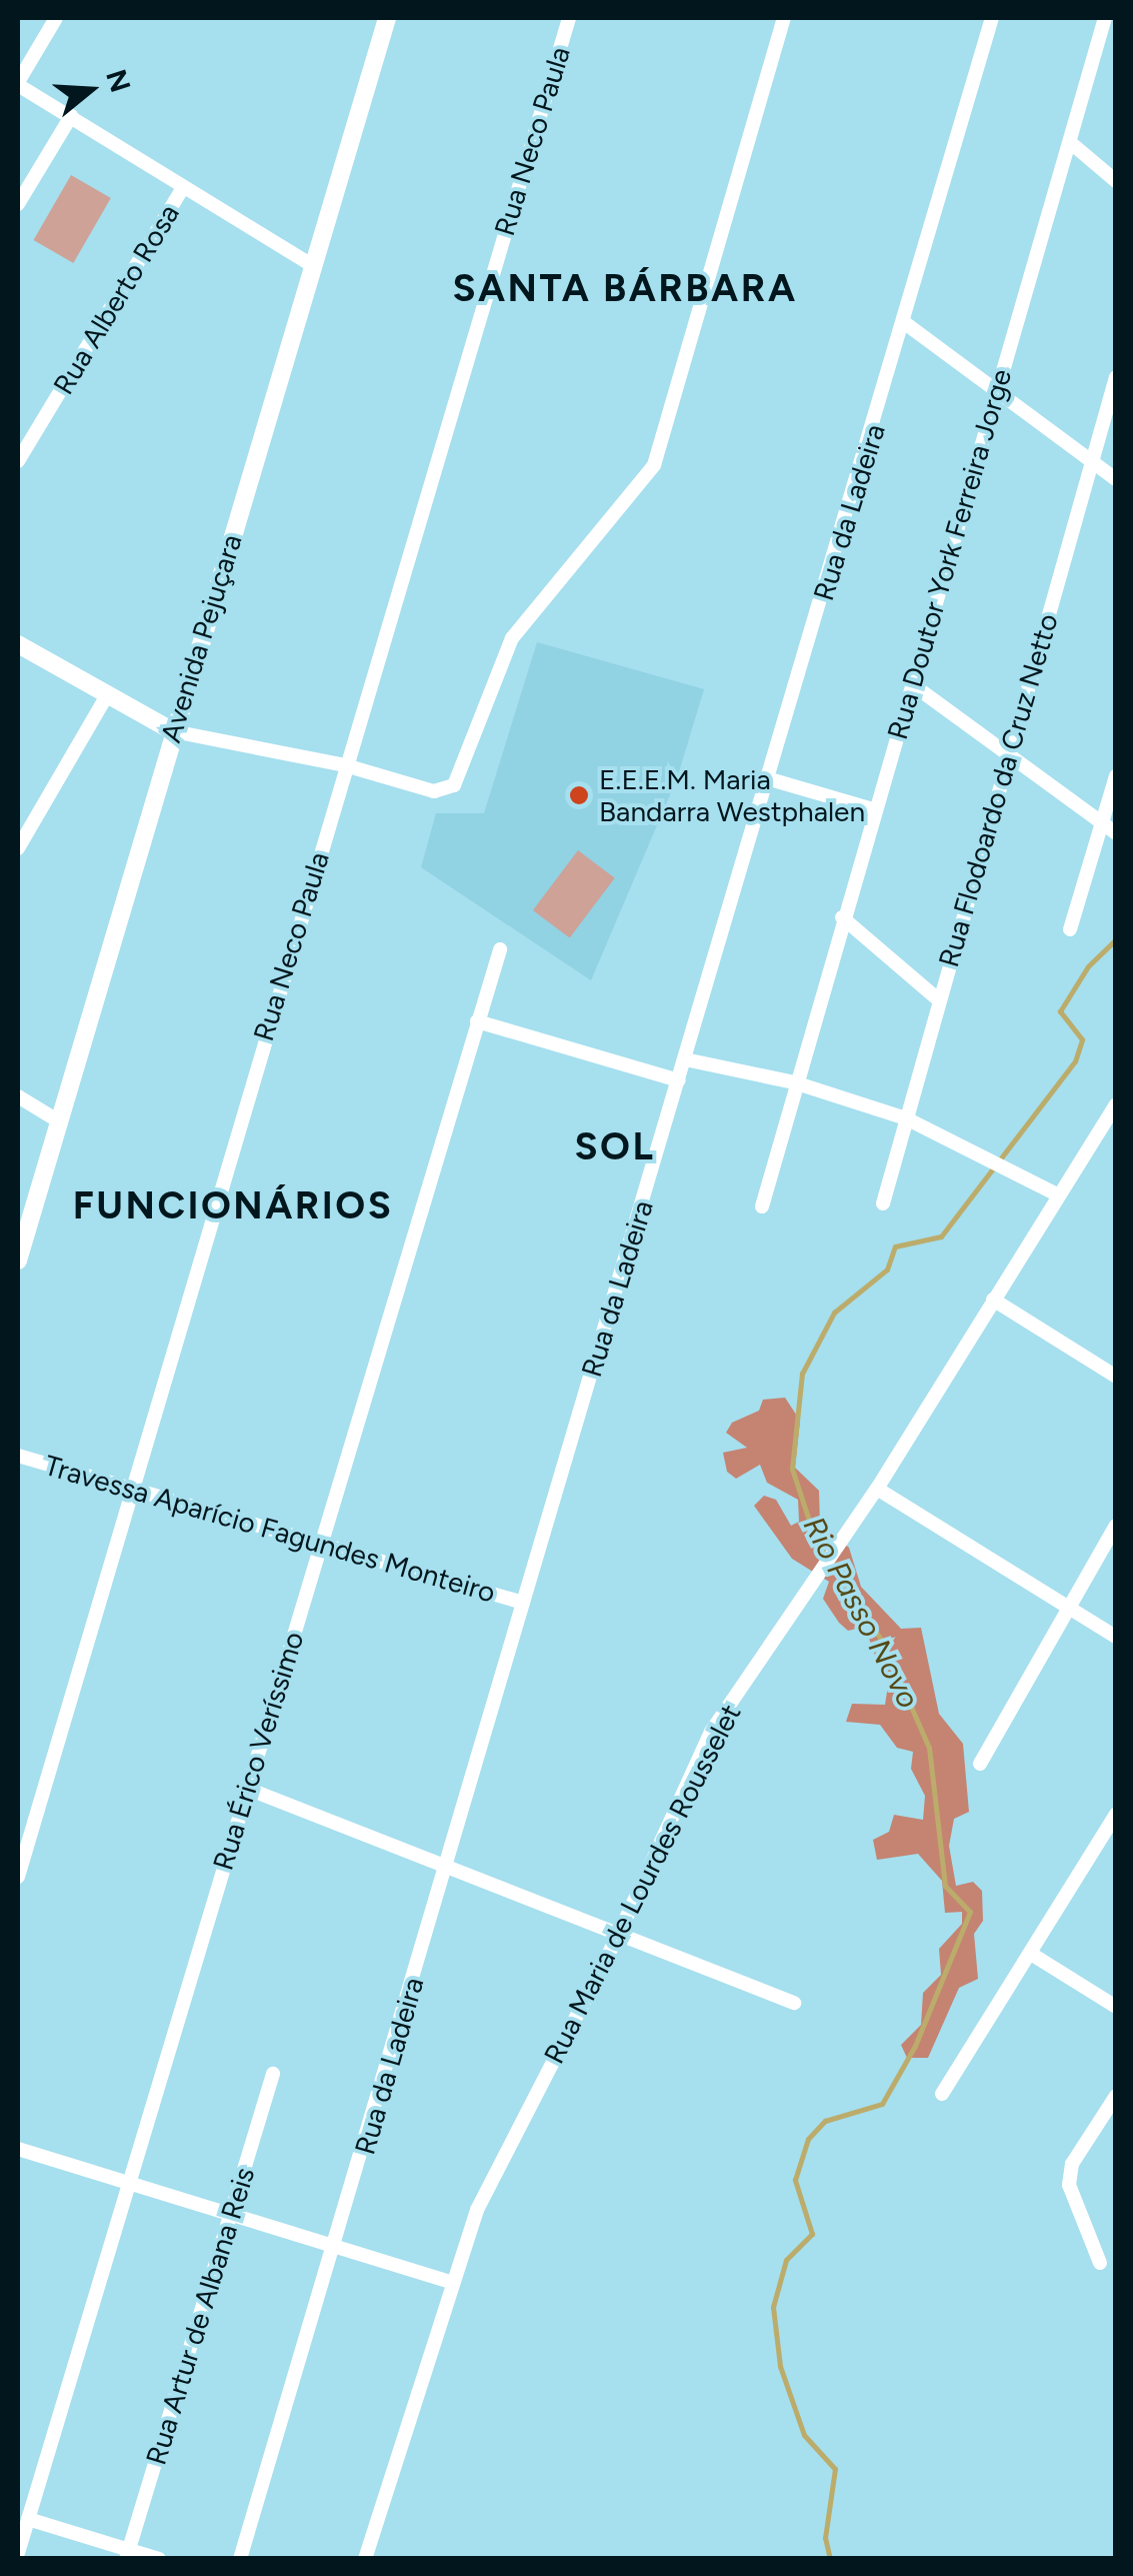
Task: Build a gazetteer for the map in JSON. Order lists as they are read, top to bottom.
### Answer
{
  "streets": {
    "street": [
      "Rua Neco Paula",
      "Rua Alberto Rosa",
      "Rua da Ladeira",
      "Rua Doutor York Ferreira Jorge",
      "Avenida Pejuçara",
      "Rua Flodoardo da Cruz Netto",
      "Travessa Aparício Fagundes Monteiro",
      "Rua Érico Veríssimo",
      "Rua Maria de Lourdes Rousselet",
      "Rua Artur de Albana Reis"
    ]
  },
  "crossings": [
    ["Rua Neco Paula", "Travessa Aparício Fagundes Monteiro"],
    ["Rua da Ladeira", "Travessa Aparício Fagundes Monteiro"],
    ["Travessa Aparício Fagundes Monteiro", "Rua Érico Veríssimo"]
  ],
  "districts": ["SANTA BÁRBARA", "SOL", "FUNCIONÁRIOS"],
  "water": ["Rio Passo Novo"],
  "places": ["E.E.E.M. Maria Bandarra Westphalen"],
  "north": "right"
}
